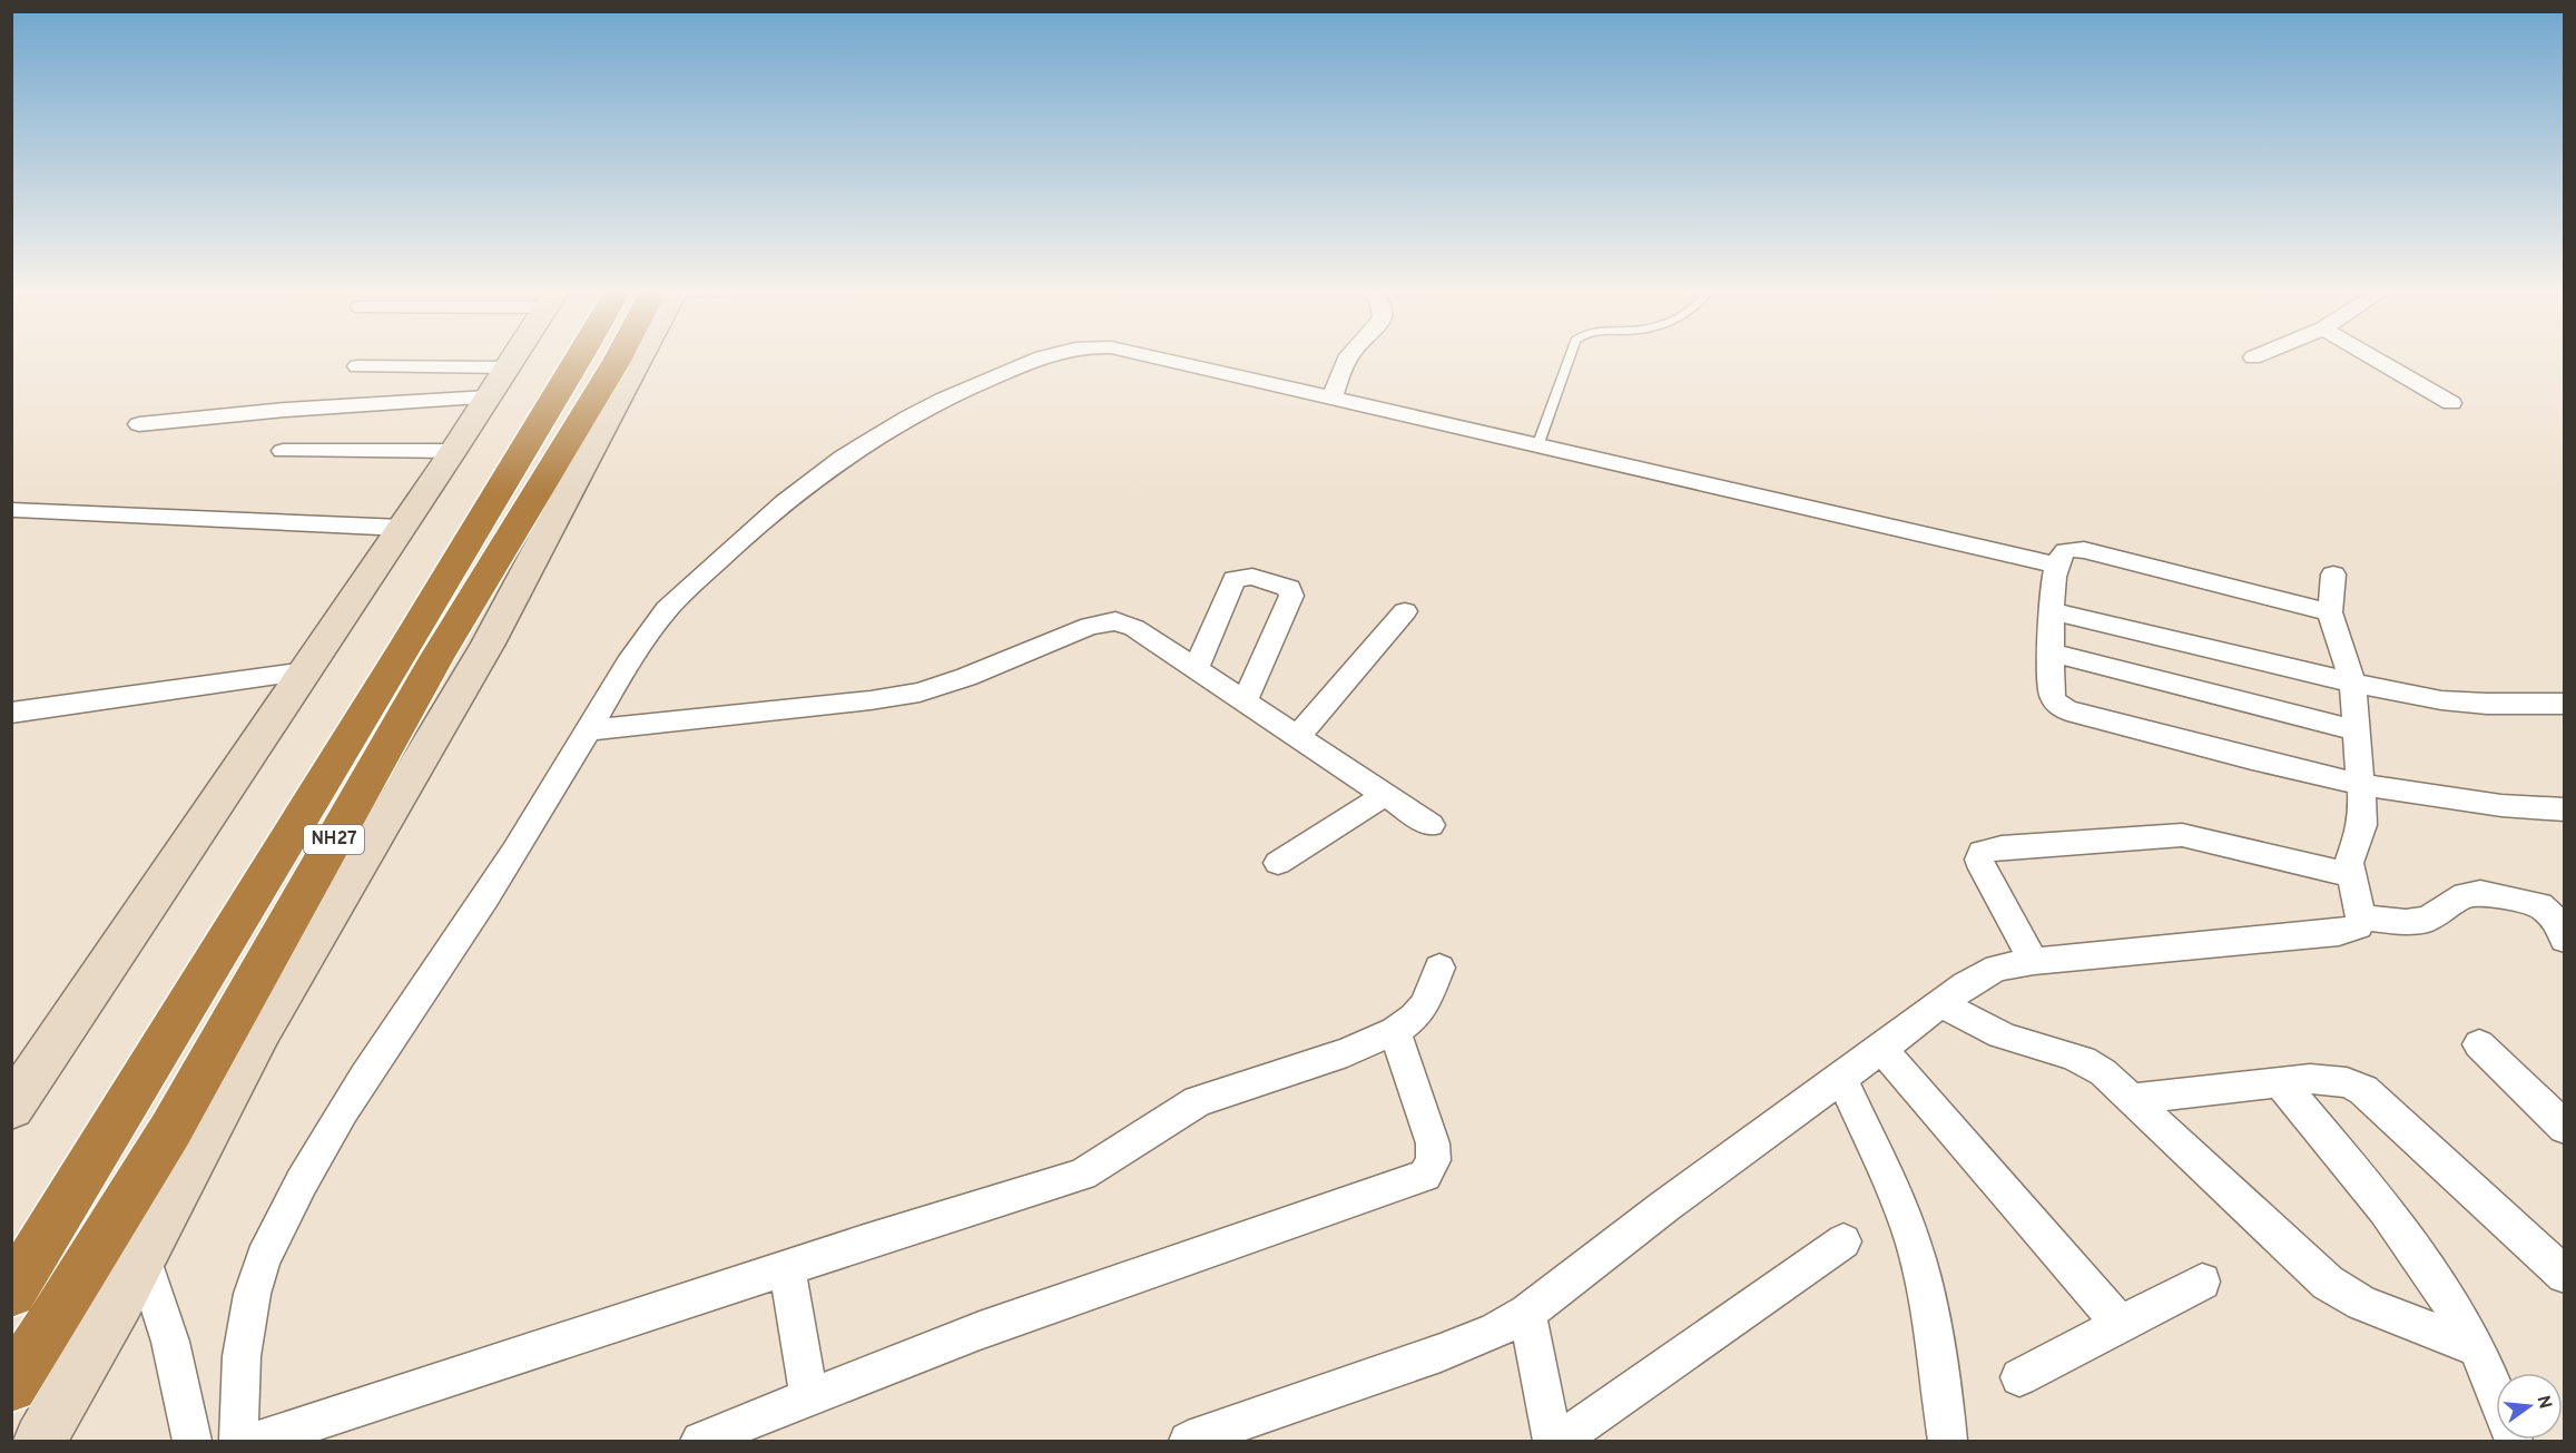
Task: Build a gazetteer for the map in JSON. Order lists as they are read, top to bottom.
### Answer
{
  "streets": {
    "highway": ["NH27"]
  },
  "north": "right"
}
